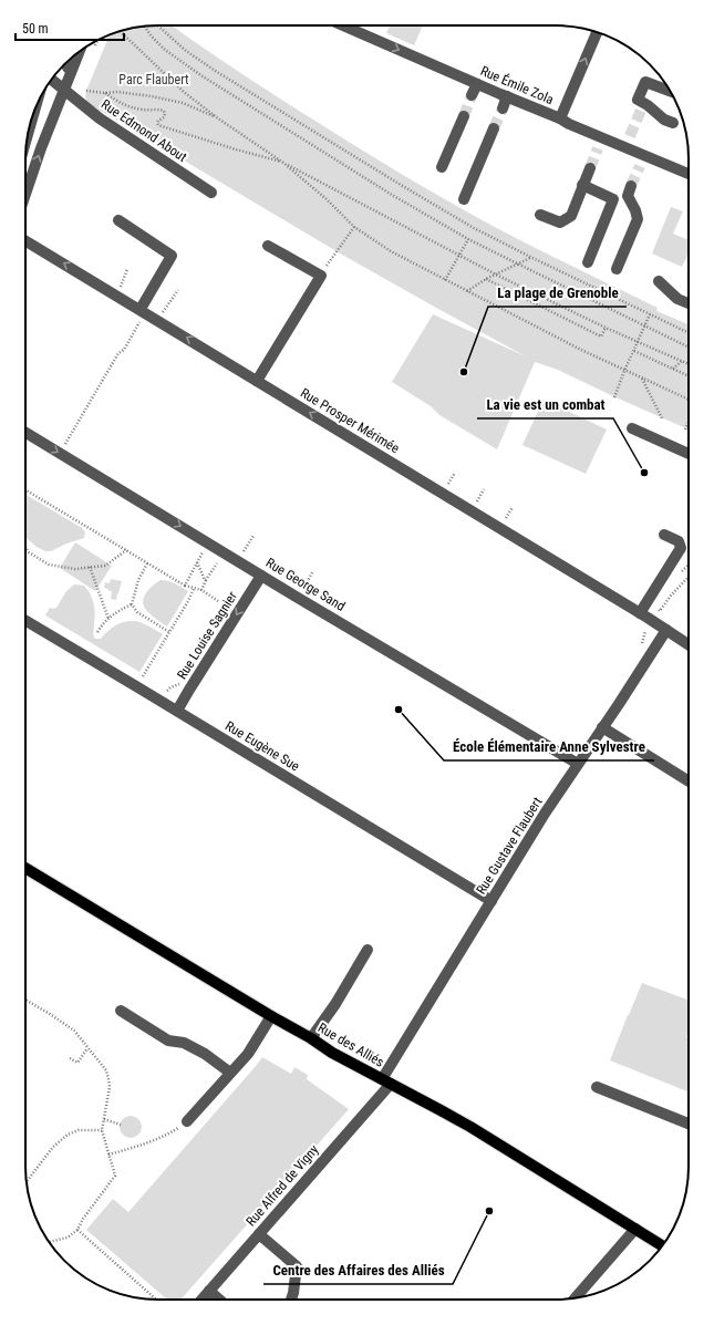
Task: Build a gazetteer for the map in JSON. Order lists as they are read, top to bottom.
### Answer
{
  "streets": {
    "main road": ["Rue des Alliés"],
    "street": [
      "Rue Émile Zola",
      "Rue Edmond About",
      "Rue Prosper Mérimée",
      "Rue George Sand",
      "Rue Louise Sagnier",
      "Rue Eugène Sue",
      "Rue Gustave Flaubert",
      "Rue Alfred de Vigny"
    ]
  },
  "crossings": [
    ["Rue Prosper Mérimée", "Rue Gustave Flaubert"],
    ["Rue George Sand", "Rue Louise Sagnier"],
    ["Rue George Sand", "Rue Gustave Flaubert"],
    ["Rue Louise Sagnier", "Rue Eugène Sue"],
    ["Rue Eugène Sue", "Rue Gustave Flaubert"],
    ["Rue Gustave Flaubert", "Rue des Alliés"],
    ["Rue Gustave Flaubert", "Rue Alfred de Vigny"],
    ["Rue des Alliés", "Rue Alfred de Vigny"]
  ],
  "one_way": ["Rue Émile Zola", "Rue Prosper Mérimée", "Rue Louise Sagnier"],
  "parks": ["Parc Flaubert"],
  "places": [
    "La plage de Grenoble",
    "La vie est un combat",
    "École Élémentaire Anne Sylvestre",
    "Centre des Affaires des Alliés"
  ],
  "scale_bar": "50 m"
}
